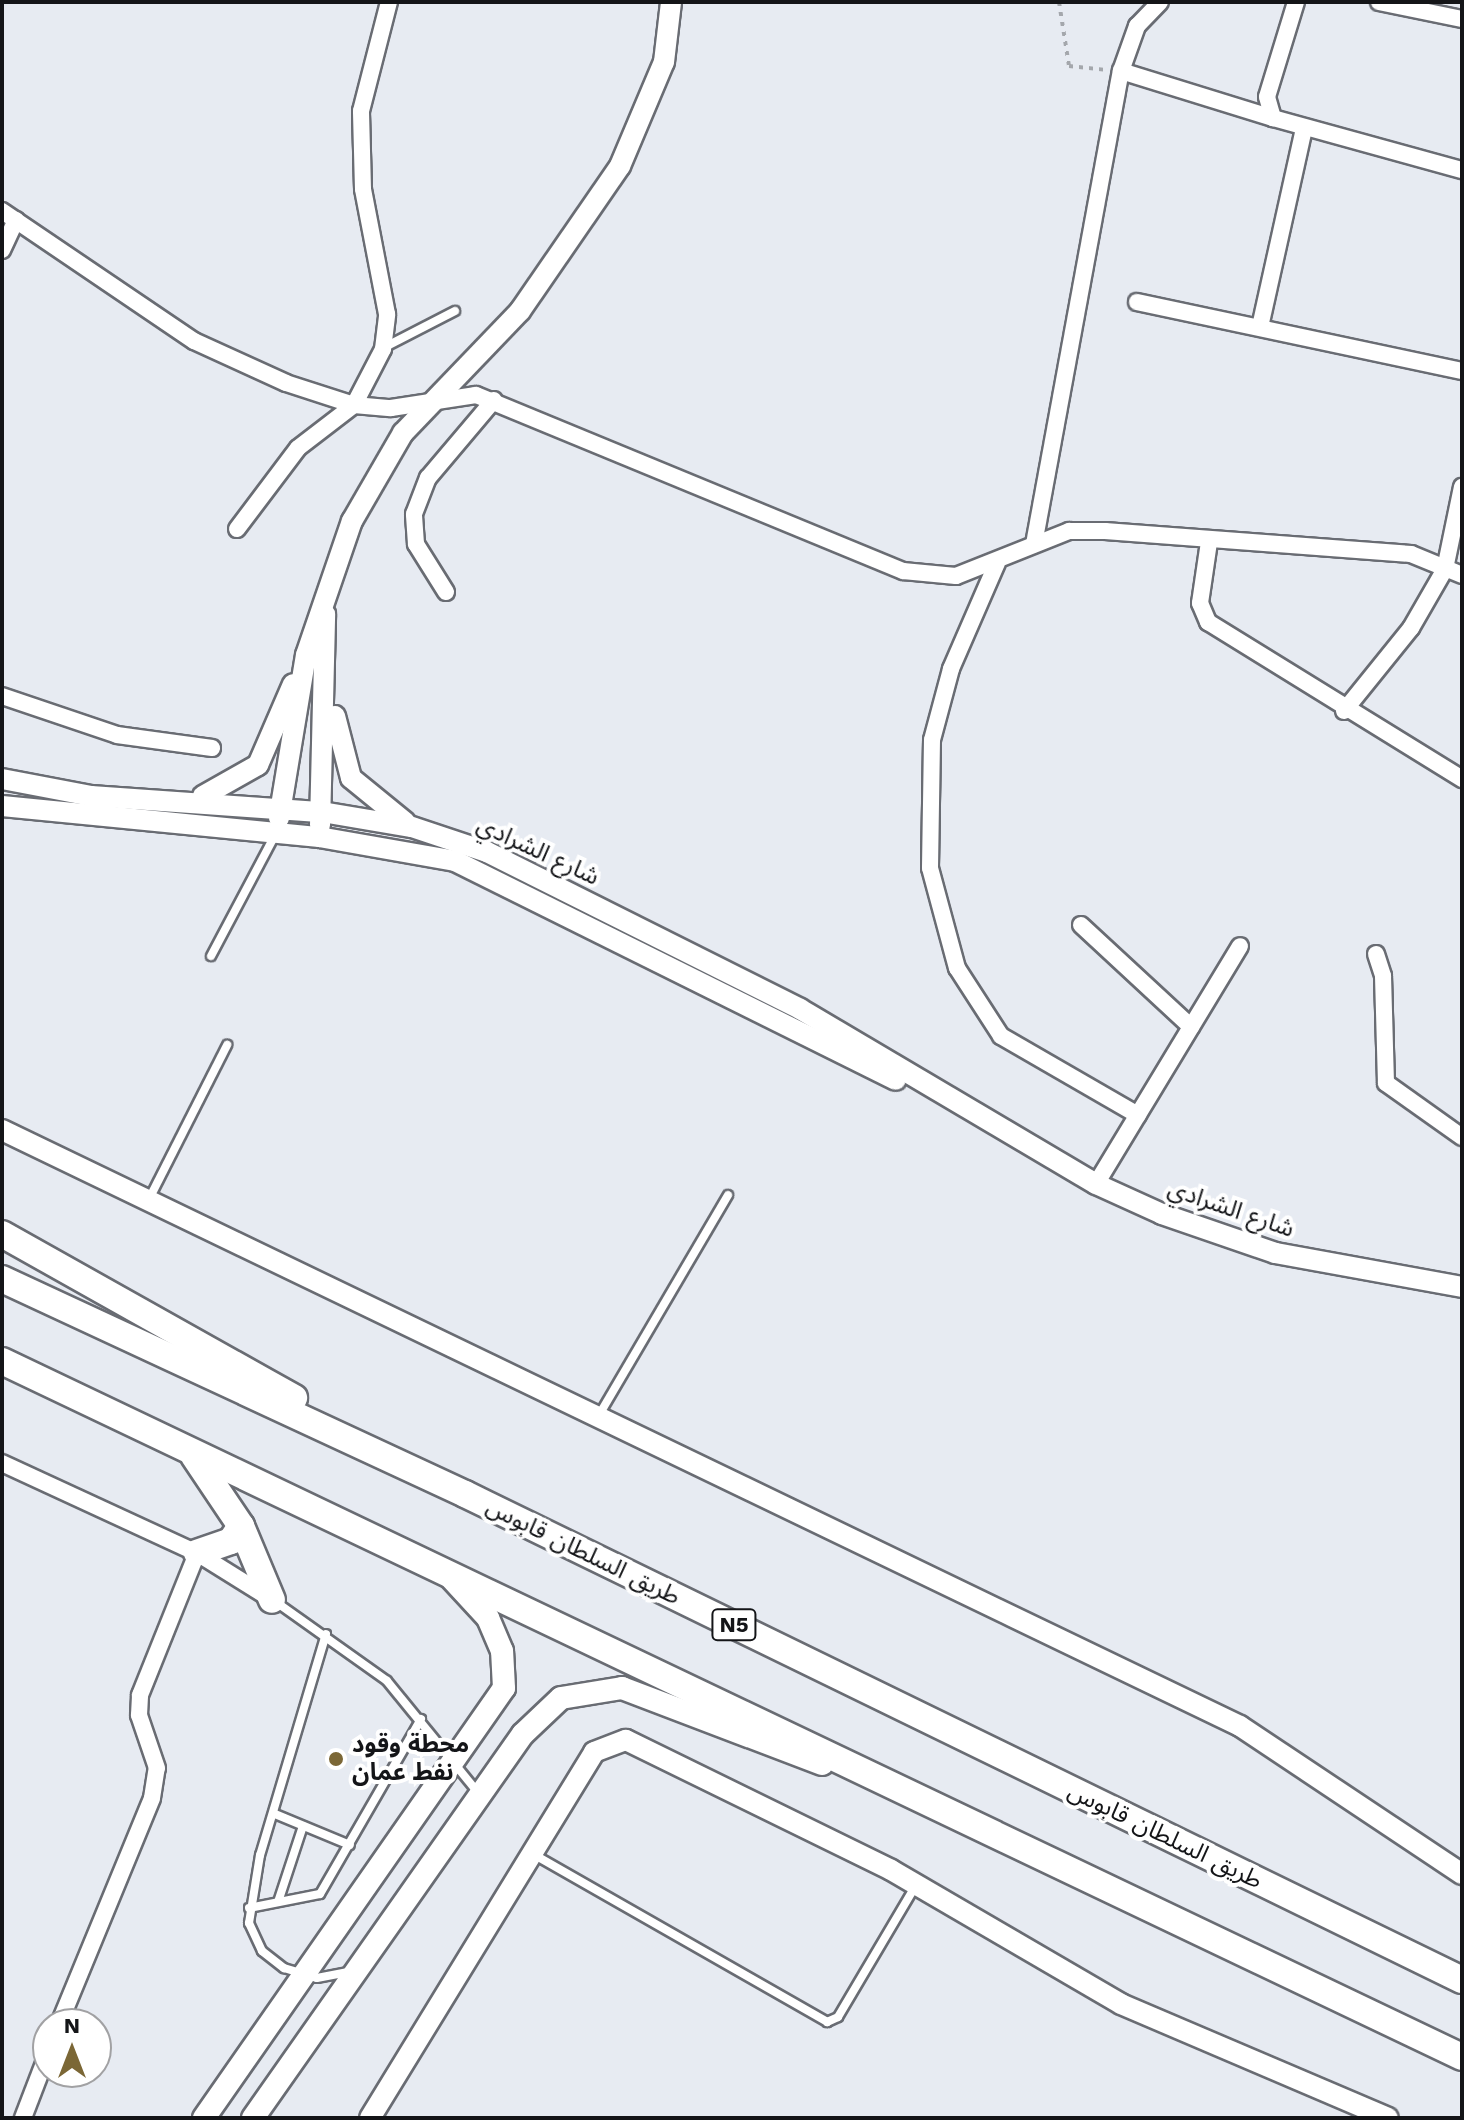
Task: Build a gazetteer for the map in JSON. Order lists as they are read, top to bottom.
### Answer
{
  "streets": {
    "highway": ["طريق السلطان قابوس", "N5"],
    "street": ["شارع الشرادي"]
  },
  "places": ["محطة وقود نفط عمان"],
  "north": "top"
}
